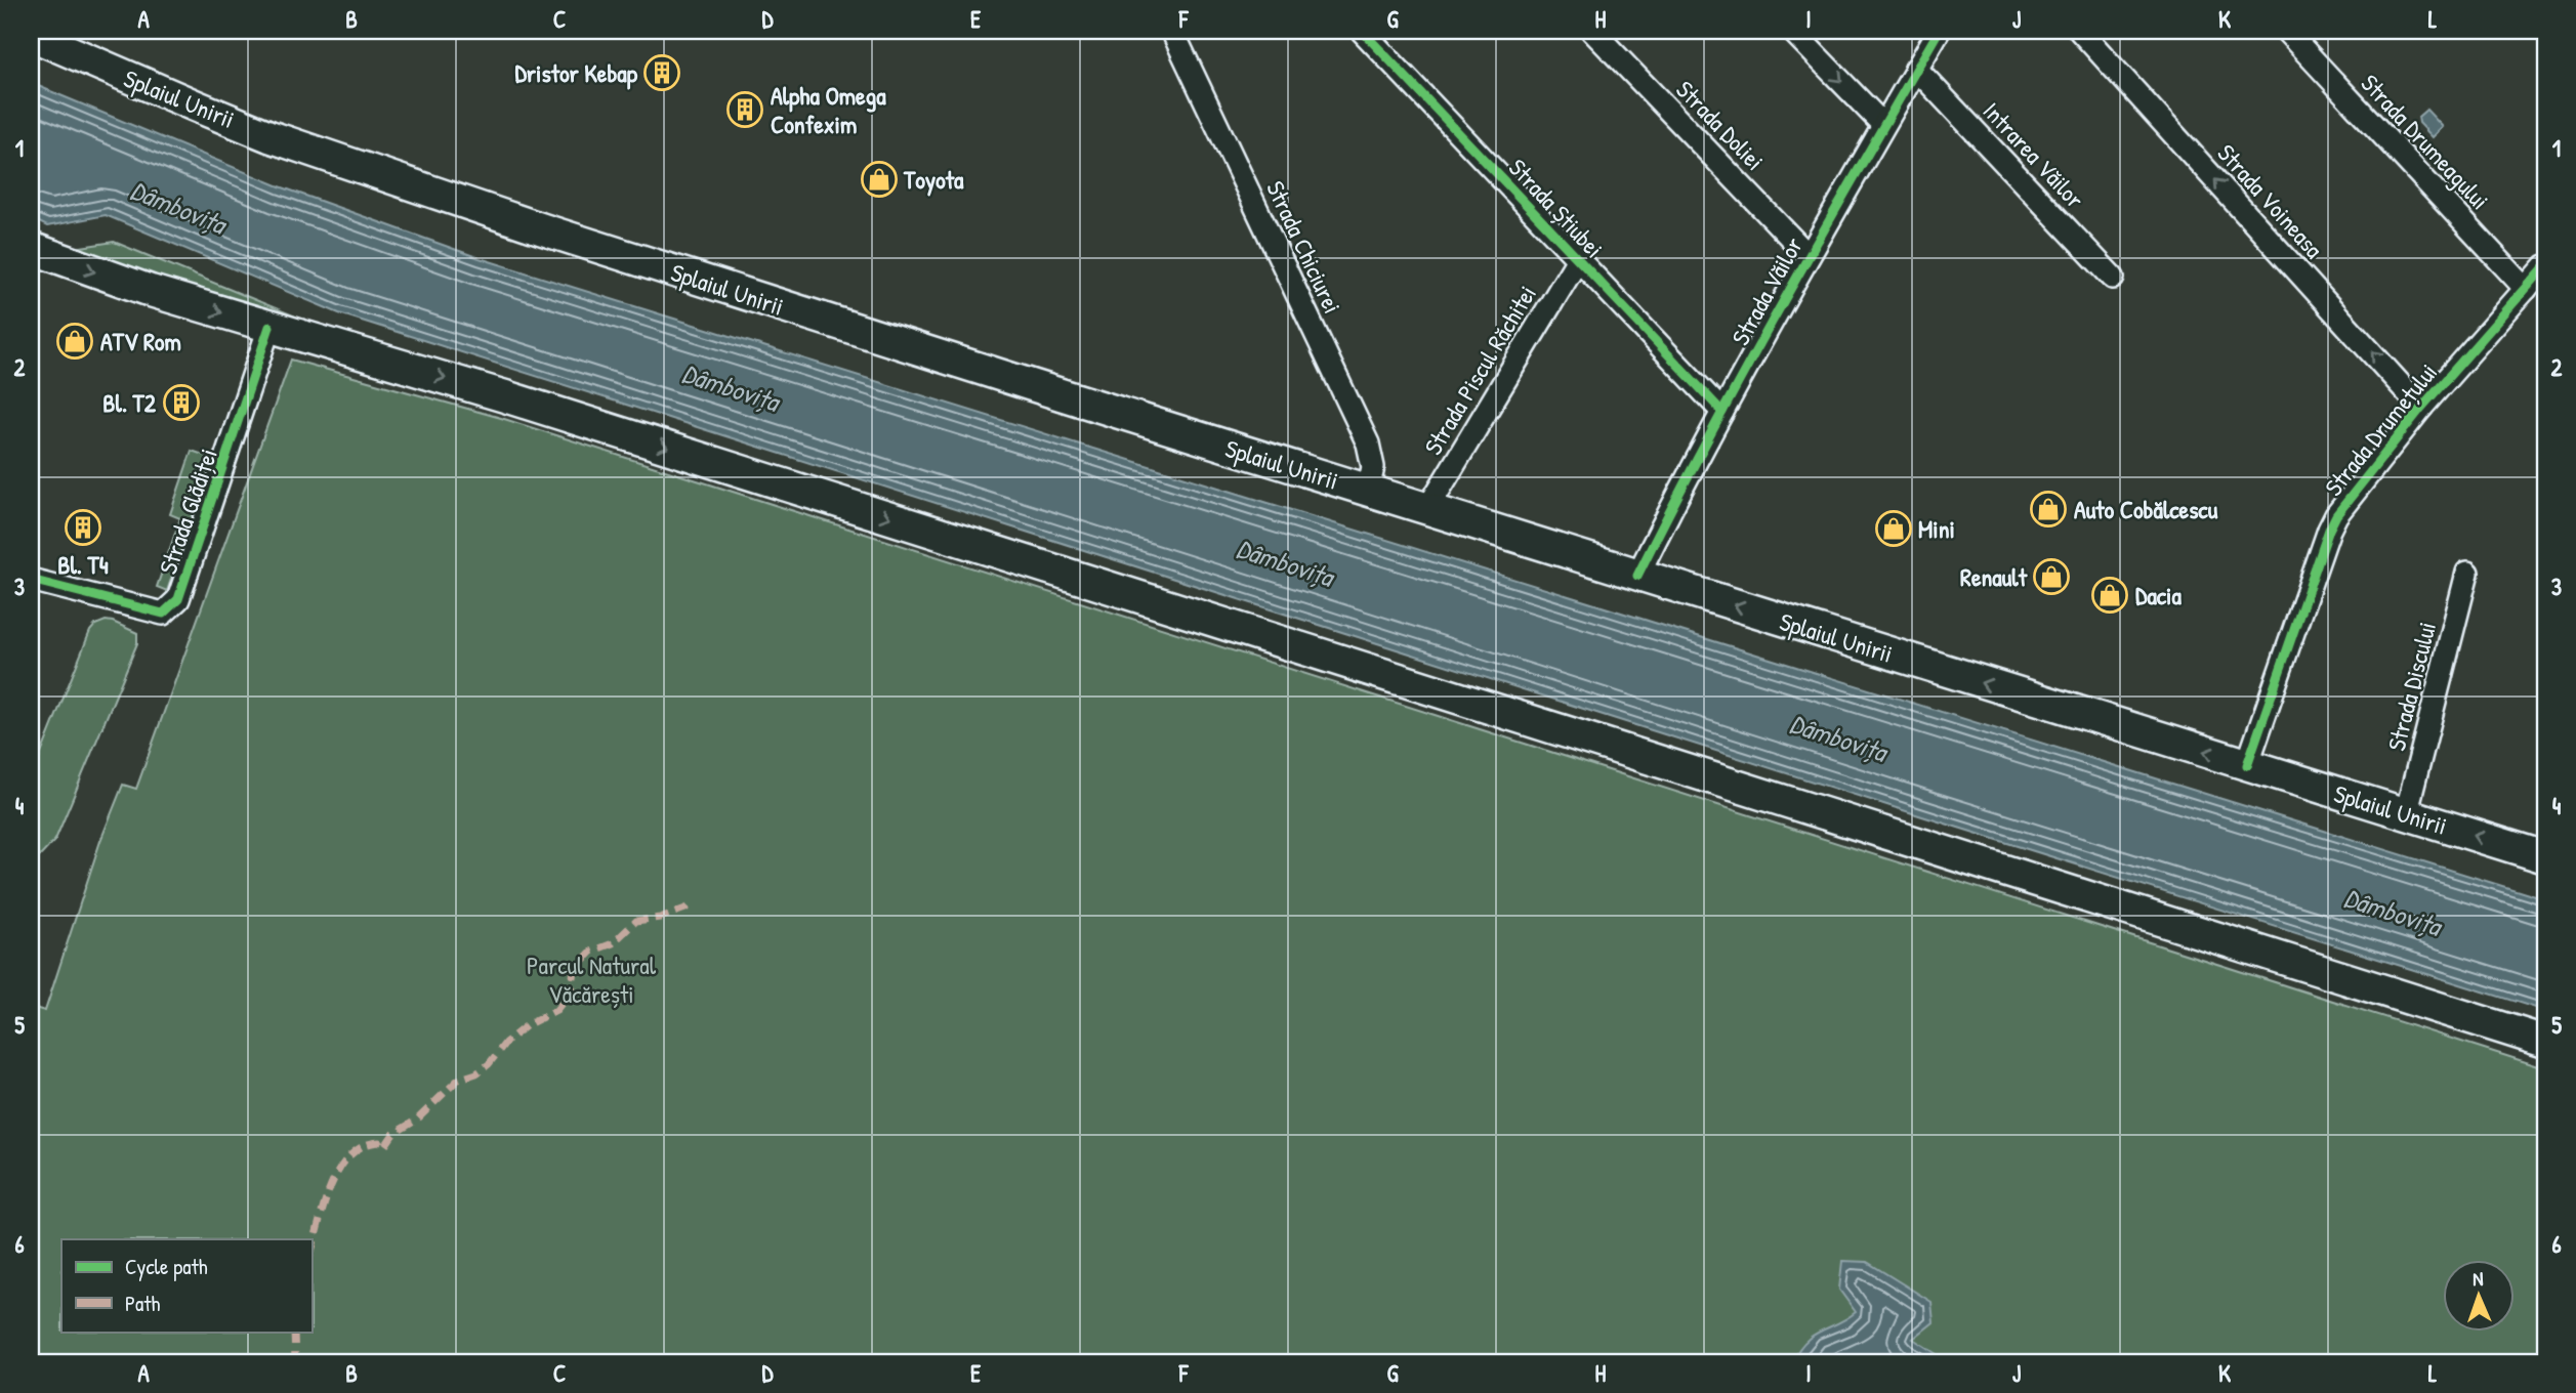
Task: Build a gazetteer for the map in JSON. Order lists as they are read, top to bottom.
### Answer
{
  "streets": {
    "main road": ["Splaiul Unirii"],
    "street": [
      "Strada Doliei",
      "Strada Drumeagului",
      "Intrarea Văilor",
      "Strada Voineasa",
      "Strada Știubei",
      "Strada Chiciurei",
      "Strada Văilor",
      "Strada Piscul Răchitei",
      "Strada Drumețului",
      "Strada Glădiței",
      "Strada Discului"
    ]
  },
  "crossings": [
    ["Splaiul Unirii", "Strada Chiciurei"],
    ["Splaiul Unirii", "Strada Văilor"],
    ["Splaiul Unirii", "Strada Piscul Răchitei"],
    ["Splaiul Unirii", "Strada Drumețului"],
    ["Splaiul Unirii", "Strada Discului"],
    ["Strada Doliei", "Strada Văilor"],
    ["Strada Drumeagului", "Strada Drumețului"],
    ["Intrarea Văilor", "Strada Văilor"],
    ["Strada Voineasa", "Strada Drumețului"],
    ["Strada Știubei", "Strada Văilor"],
    ["Strada Știubei", "Strada Piscul Răchitei"]
  ],
  "one_way": ["Strada Voineasa"],
  "water": ["Dâmbovița"],
  "parks": ["Parcul Natural Văcărești"],
  "places": {
    "building": [
      "Dristor Kebap",
      "Alpha Omega Confexim",
      "Bl. T2",
      "Bl. T4"
    ],
    "shop": [
      "Toyota",
      "ATV Rom",
      "Auto Cobălcescu",
      "Mini",
      "Renault",
      "Dacia"
    ]
  },
  "legend": ["Cycle path", "Path"],
  "north": "top",
  "grid": {
    "columns": [
      "A",
      "B",
      "C",
      "D",
      "E",
      "F",
      "G",
      "H",
      "I",
      "J",
      "K",
      "L"
    ],
    "rows": [
      "1",
      "2",
      "3",
      "4",
      "5",
      "6"
    ]
  }
}
